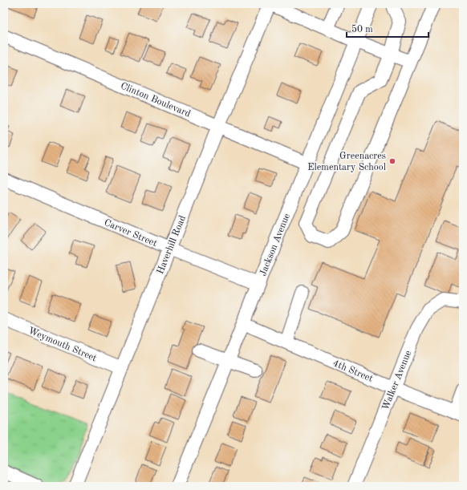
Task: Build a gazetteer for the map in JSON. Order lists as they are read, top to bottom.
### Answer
{
  "streets": {
    "street": [
      "Clinton Boulevard",
      "Carver Street",
      "Haverhill Road",
      "Jackson Avenue",
      "Weymouth Street",
      "4th Street",
      "Walker Avenue"
    ]
  },
  "crossings": [
    ["Clinton Boulevard", "Haverhill Road"],
    ["Clinton Boulevard", "Jackson Avenue"],
    ["Carver Street", "Haverhill Road"],
    ["Carver Street", "Jackson Avenue"],
    ["Haverhill Road", "Weymouth Street"],
    ["Jackson Avenue", "4th Street"],
    ["4th Street", "Walker Avenue"]
  ],
  "places": ["Greenacres Elementary School"],
  "scale_bar": "50 m"
}
